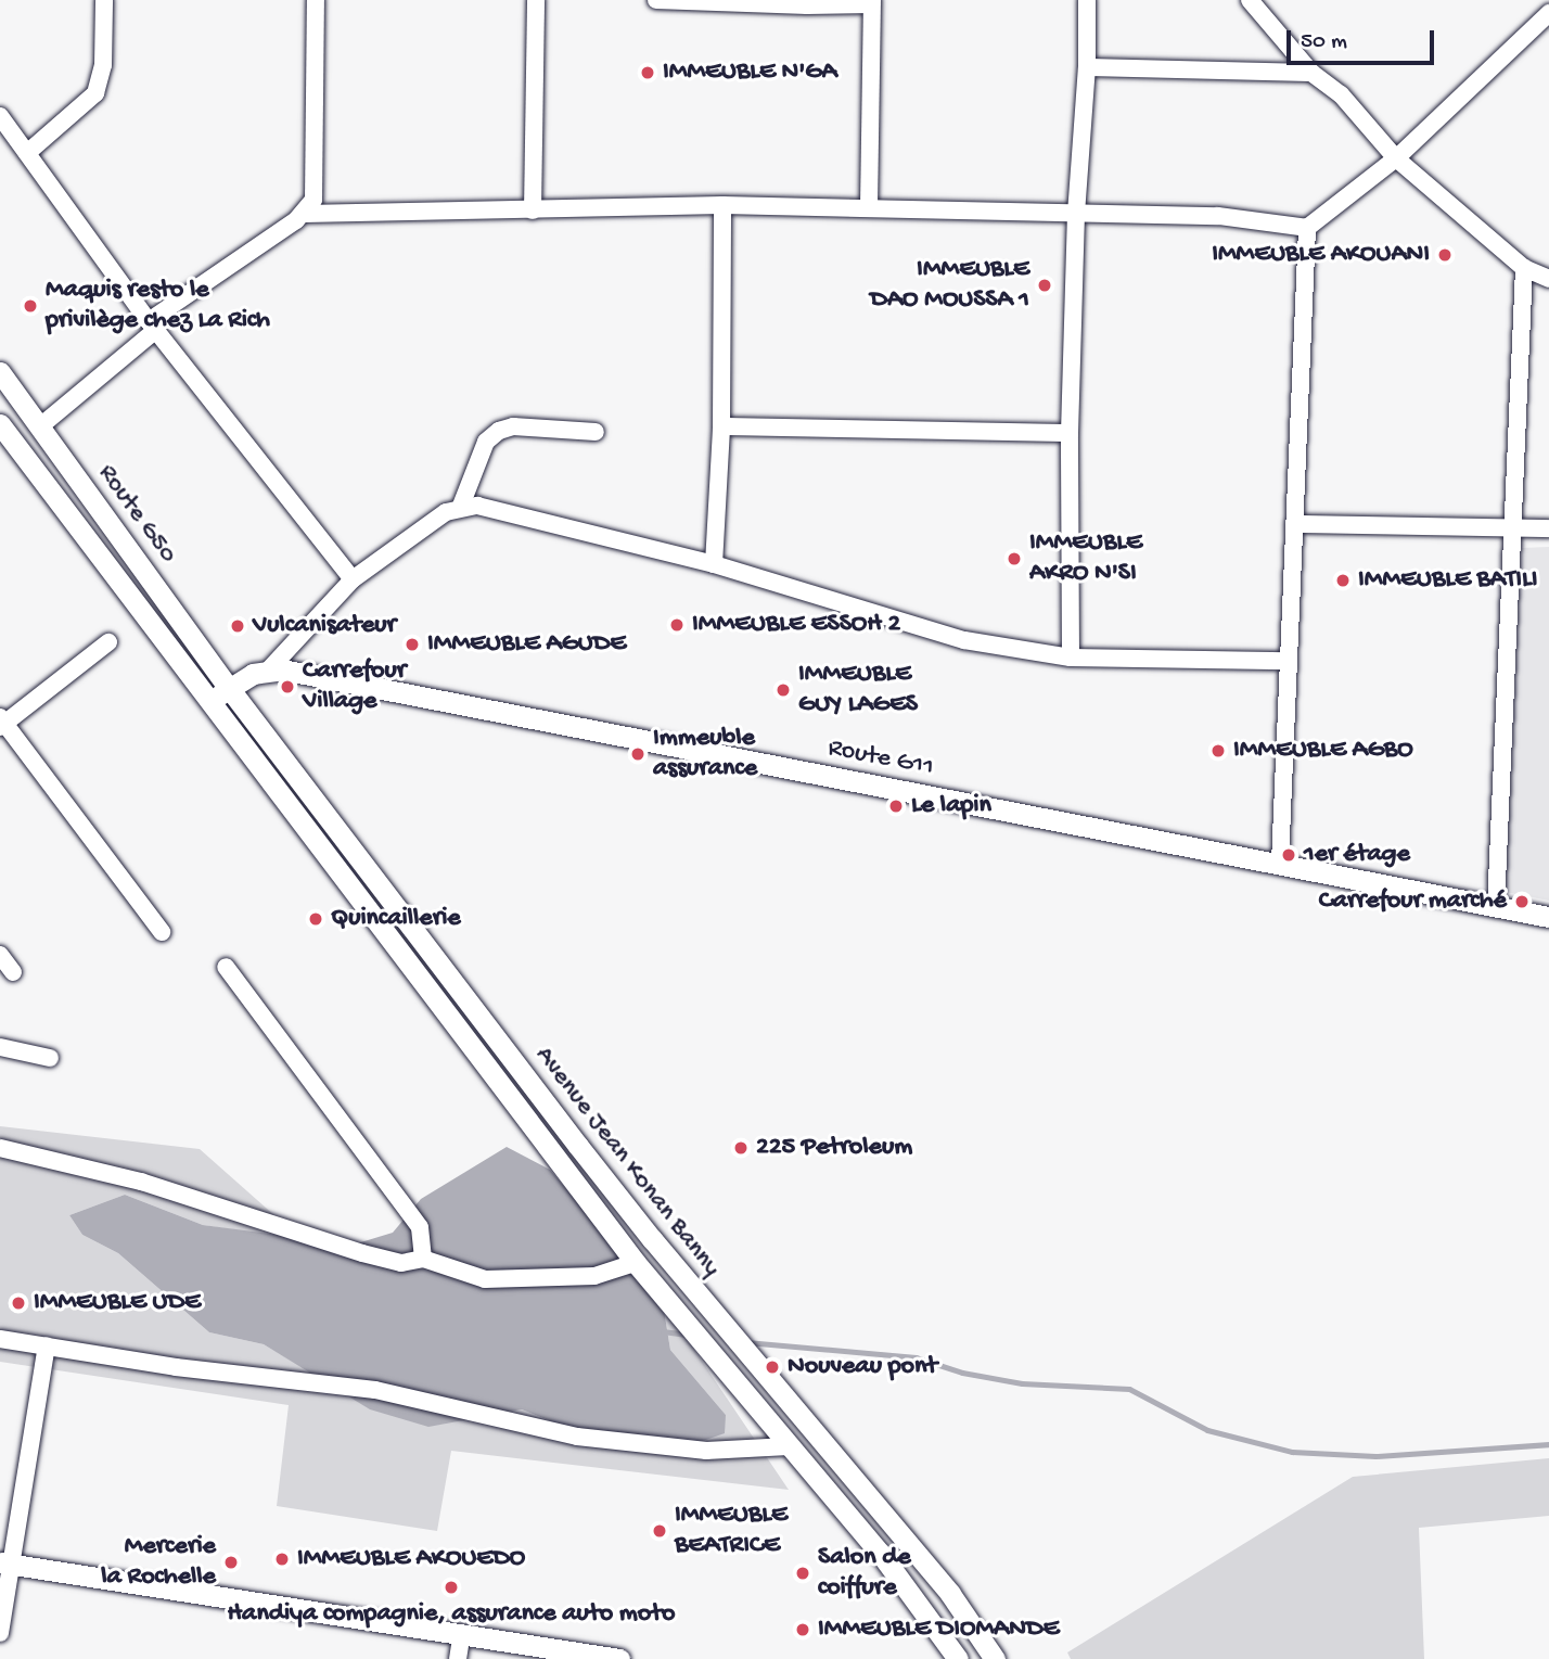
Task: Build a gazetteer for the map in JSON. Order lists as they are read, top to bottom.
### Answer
{
  "streets": {
    "street": ["Route G50", "Route G11", "Avenue Jean Konan Banny"]
  },
  "crossings": [
    ["Route G50", "Avenue Jean Konan Banny"]
  ],
  "places": [
    "IMMEUBLE N'GA",
    "IMMEUBLE AKOUANI",
    "IMMEUBLE DAO MOUSSA 1",
    "Maquis resto le privilège chez La Rich",
    "IMMEUBLE AKRO N'SI",
    "IMMEUBLE BATILI",
    "IMMEUBLE ESSOH 2",
    "Vulcanisateur",
    "IMMEUBLE AGUDE",
    "Carrefour Village",
    "IMMEUBLE GUY LAGES",
    "IMMEUBLE AGBO",
    "Immeuble assurance",
    "Le lapin",
    "1er étage",
    "Carrefour marché",
    "Quincaillerie",
    "225 Petroleum",
    "IMMEUBLE UDE",
    "Nouveau pont",
    "IMMEUBLE BEATRICE",
    "IMMEUBLE AKOUEDO",
    "Mercerie la Rochelle",
    "Salon de coiffure",
    "Handiya compagnie, assurance auto moto",
    "IMMEUBLE DIOMANDE"
  ],
  "scale_bar": "50 m"
}
